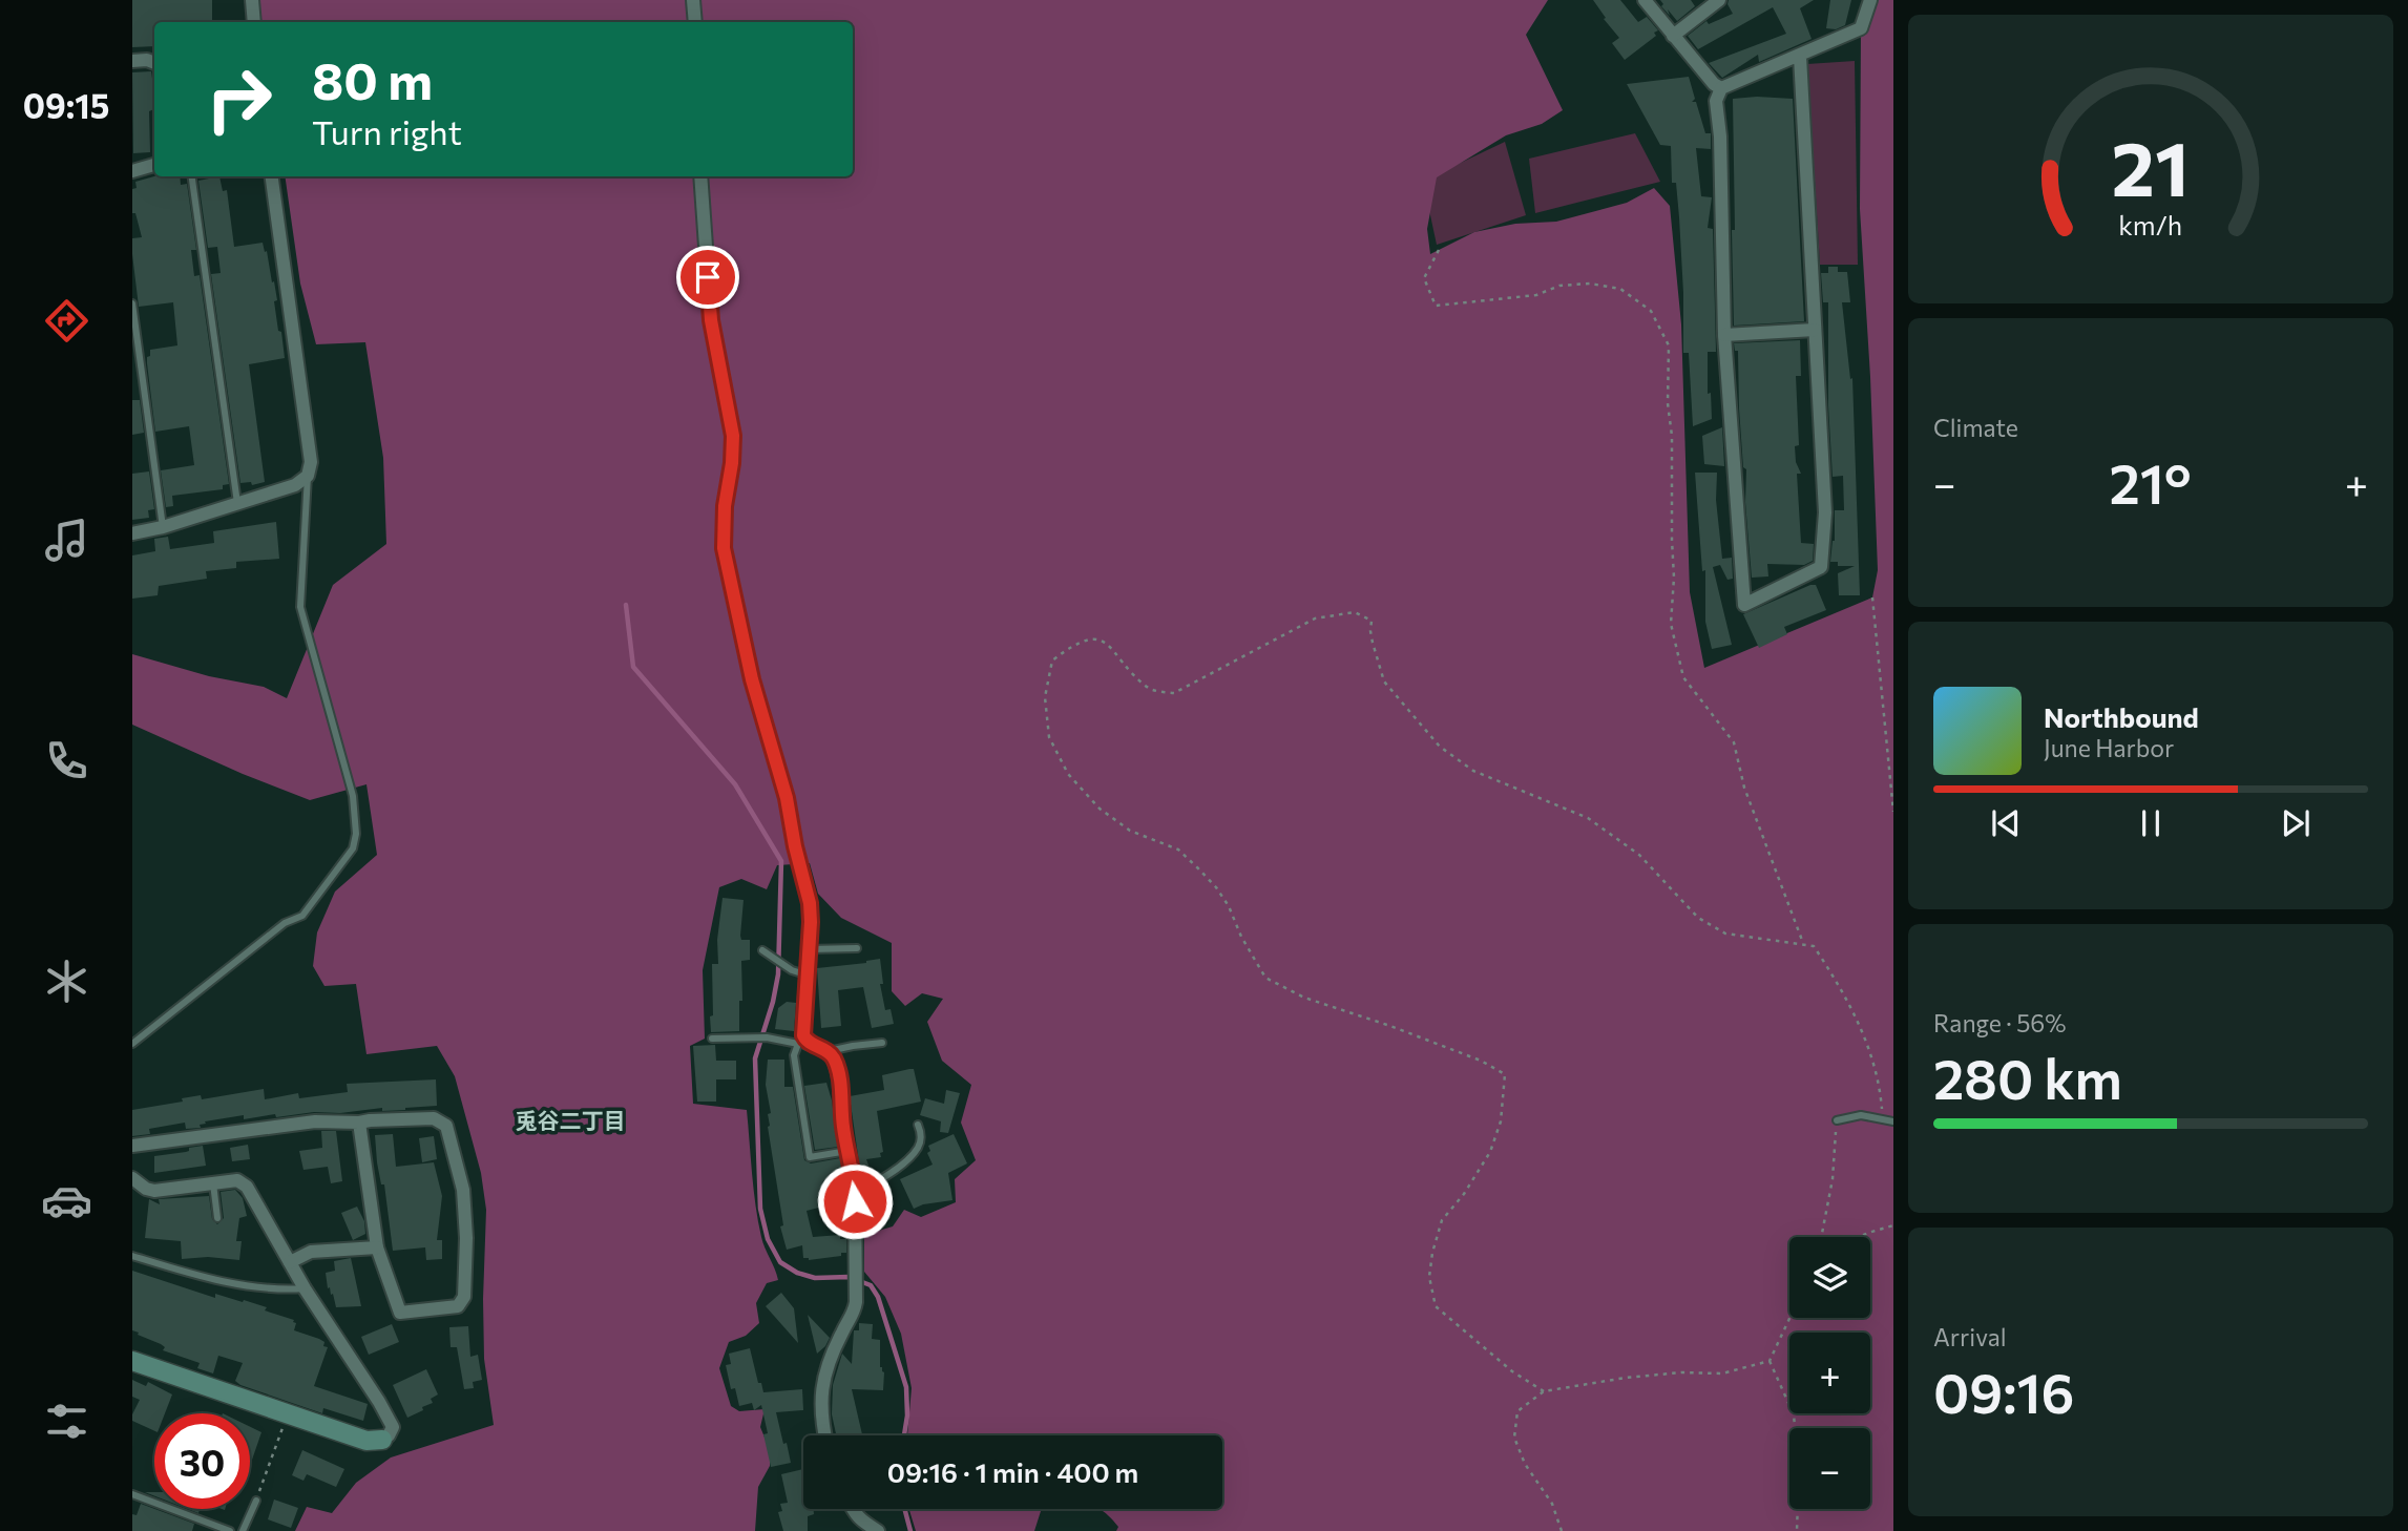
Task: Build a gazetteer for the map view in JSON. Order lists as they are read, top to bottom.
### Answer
{
  "districts": ["兎谷二丁目"],
  "page": {
    "tabs": "09:15",
    "turn": ["80 m", "Turn right"],
    "tile": [
      "Climate",
      ["Range · 56%", "280 km"],
      ["Arrival", "09:16"]
    ],
    "heat": ["−", "21°", "+"],
    "song": ["Northbound", "June Harbor"],
    "map_buttons": ["+", "−"],
    "limit": "30",
    "trip": "09:16 · 1 min · 400 m",
    "gauge": ["21", "km/h"]
  }
}
